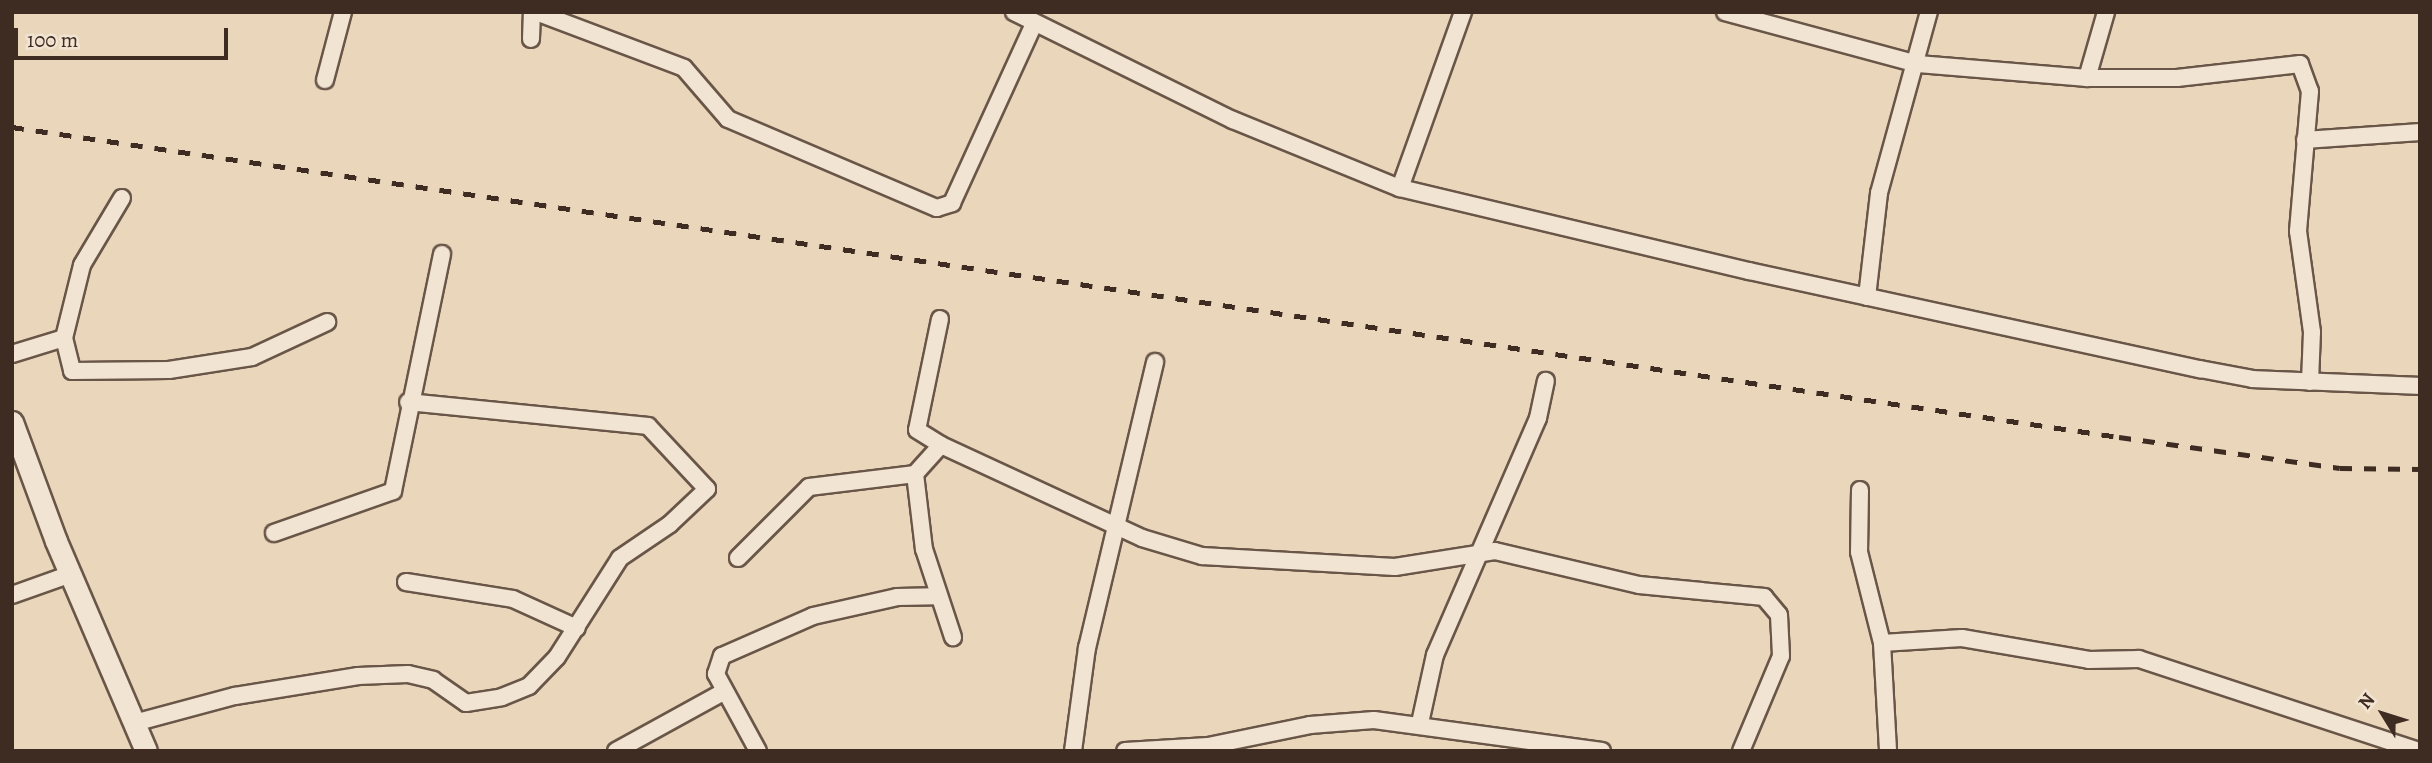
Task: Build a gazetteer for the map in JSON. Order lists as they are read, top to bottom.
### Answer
{
  "scale_bar": "100 m",
  "north": "top left"
}
